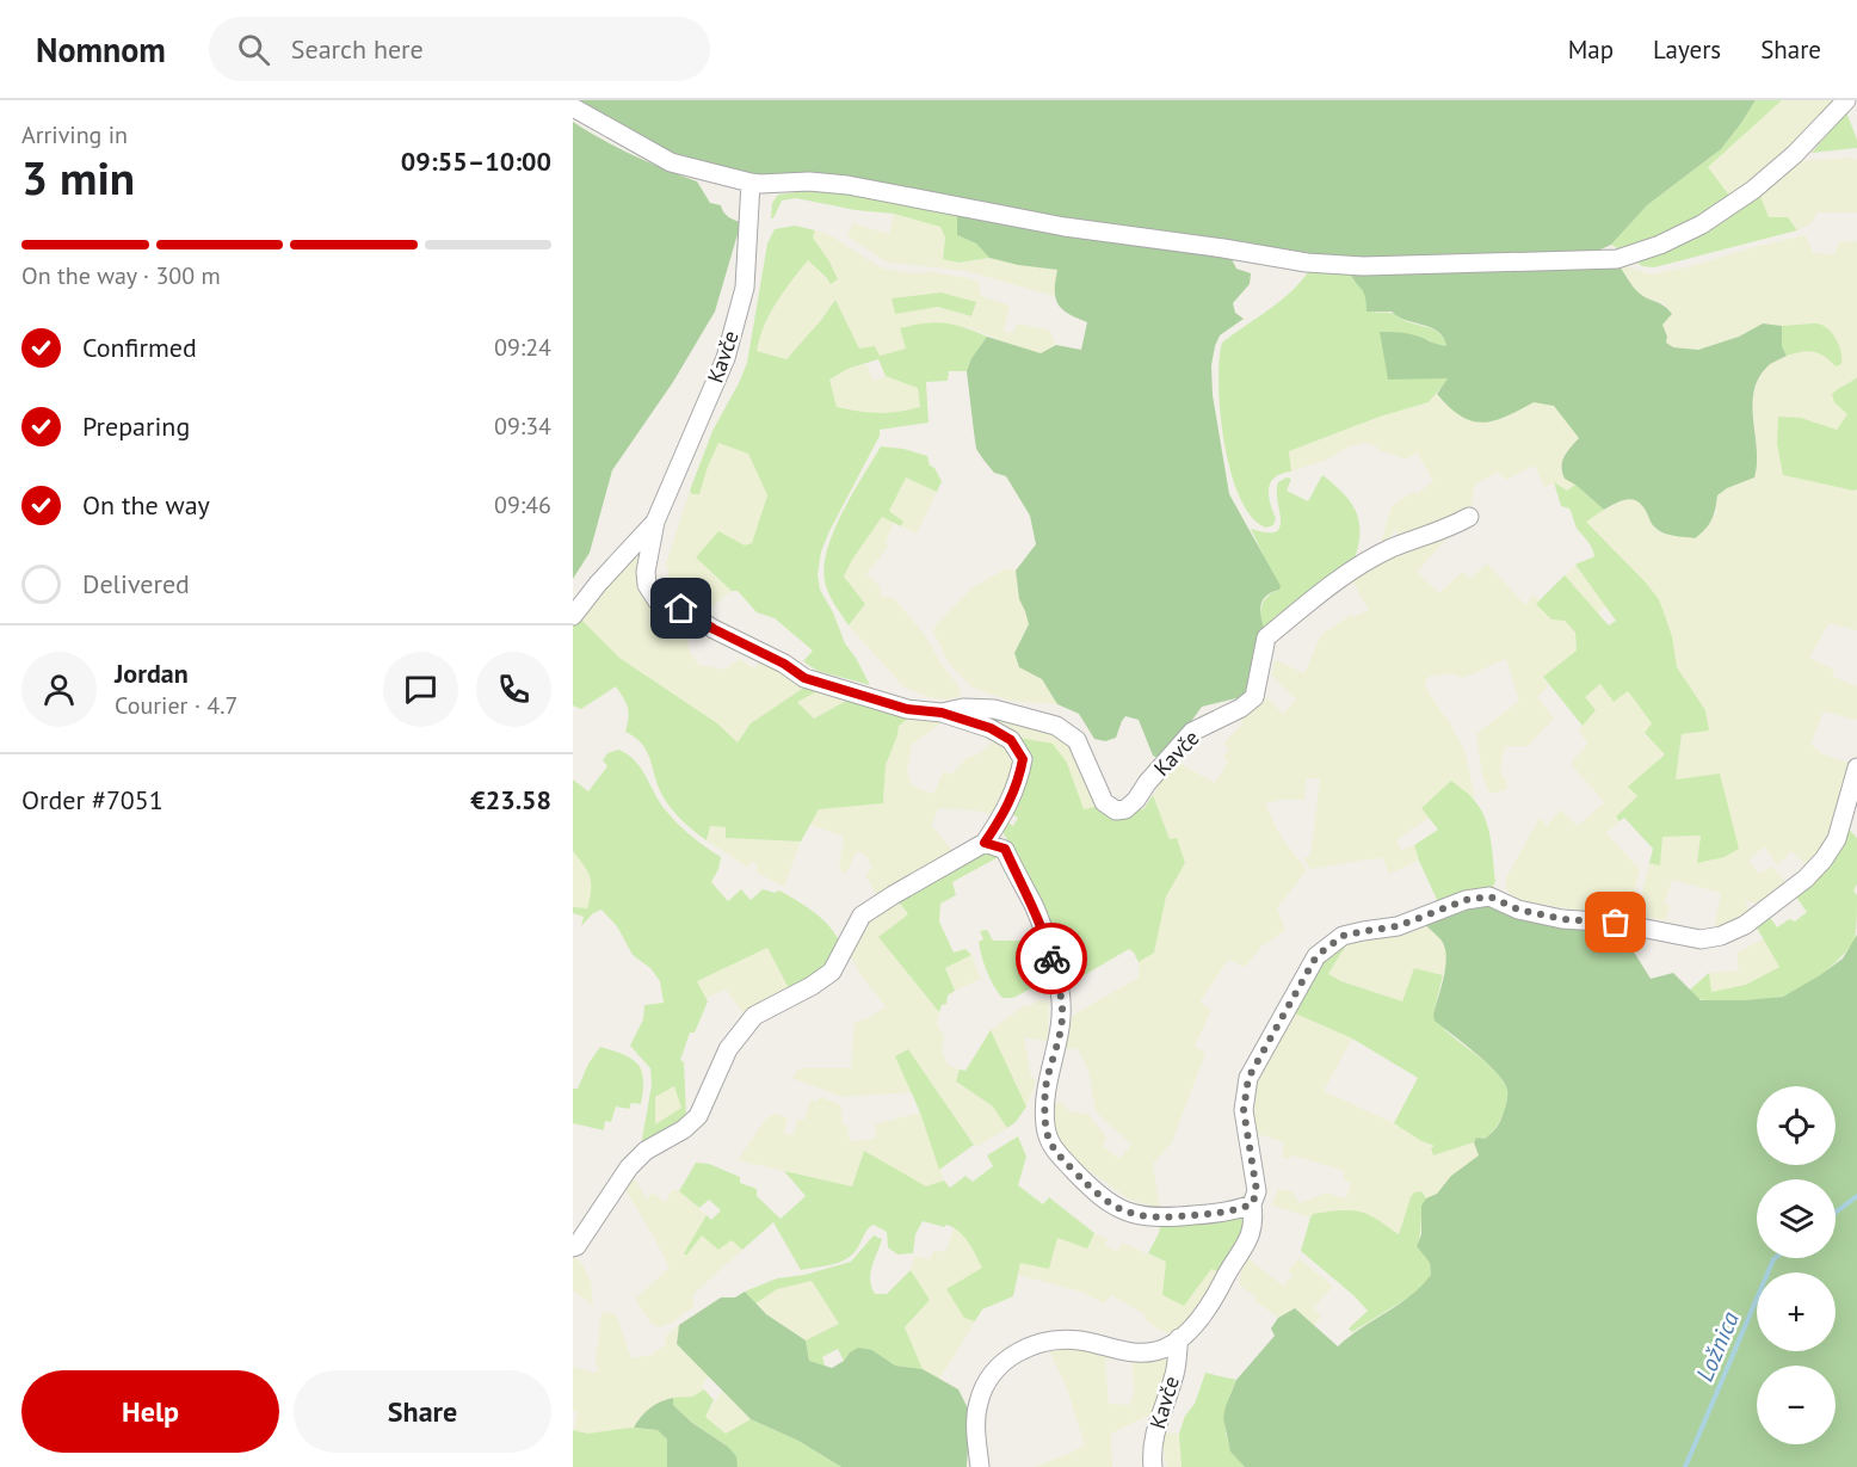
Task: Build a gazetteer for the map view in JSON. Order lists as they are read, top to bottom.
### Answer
{
  "streets": {
    "street": ["Kavče"]
  },
  "water": ["Ložnica"],
  "page": {
    "header": "Nomnom",
    "search": "Search here",
    "nav": ["Map", "Layers", "Share"],
    "heading": ["3 min", "Arriving in", "09:55–10:00"],
    "panel": [
      "Jordan",
      "Courier · 4.7",
      "Order #7051",
      "€23.58"
    ],
    "bar": "On the way · 300 m",
    "list": [
      ["Confirmed", "09:24"],
      ["Preparing", "09:34"],
      ["On the way", "09:46"],
      "Delivered"
    ],
    "map_buttons": ["+", "−"],
    "buttons": ["Help", "Share"]
  }
}
